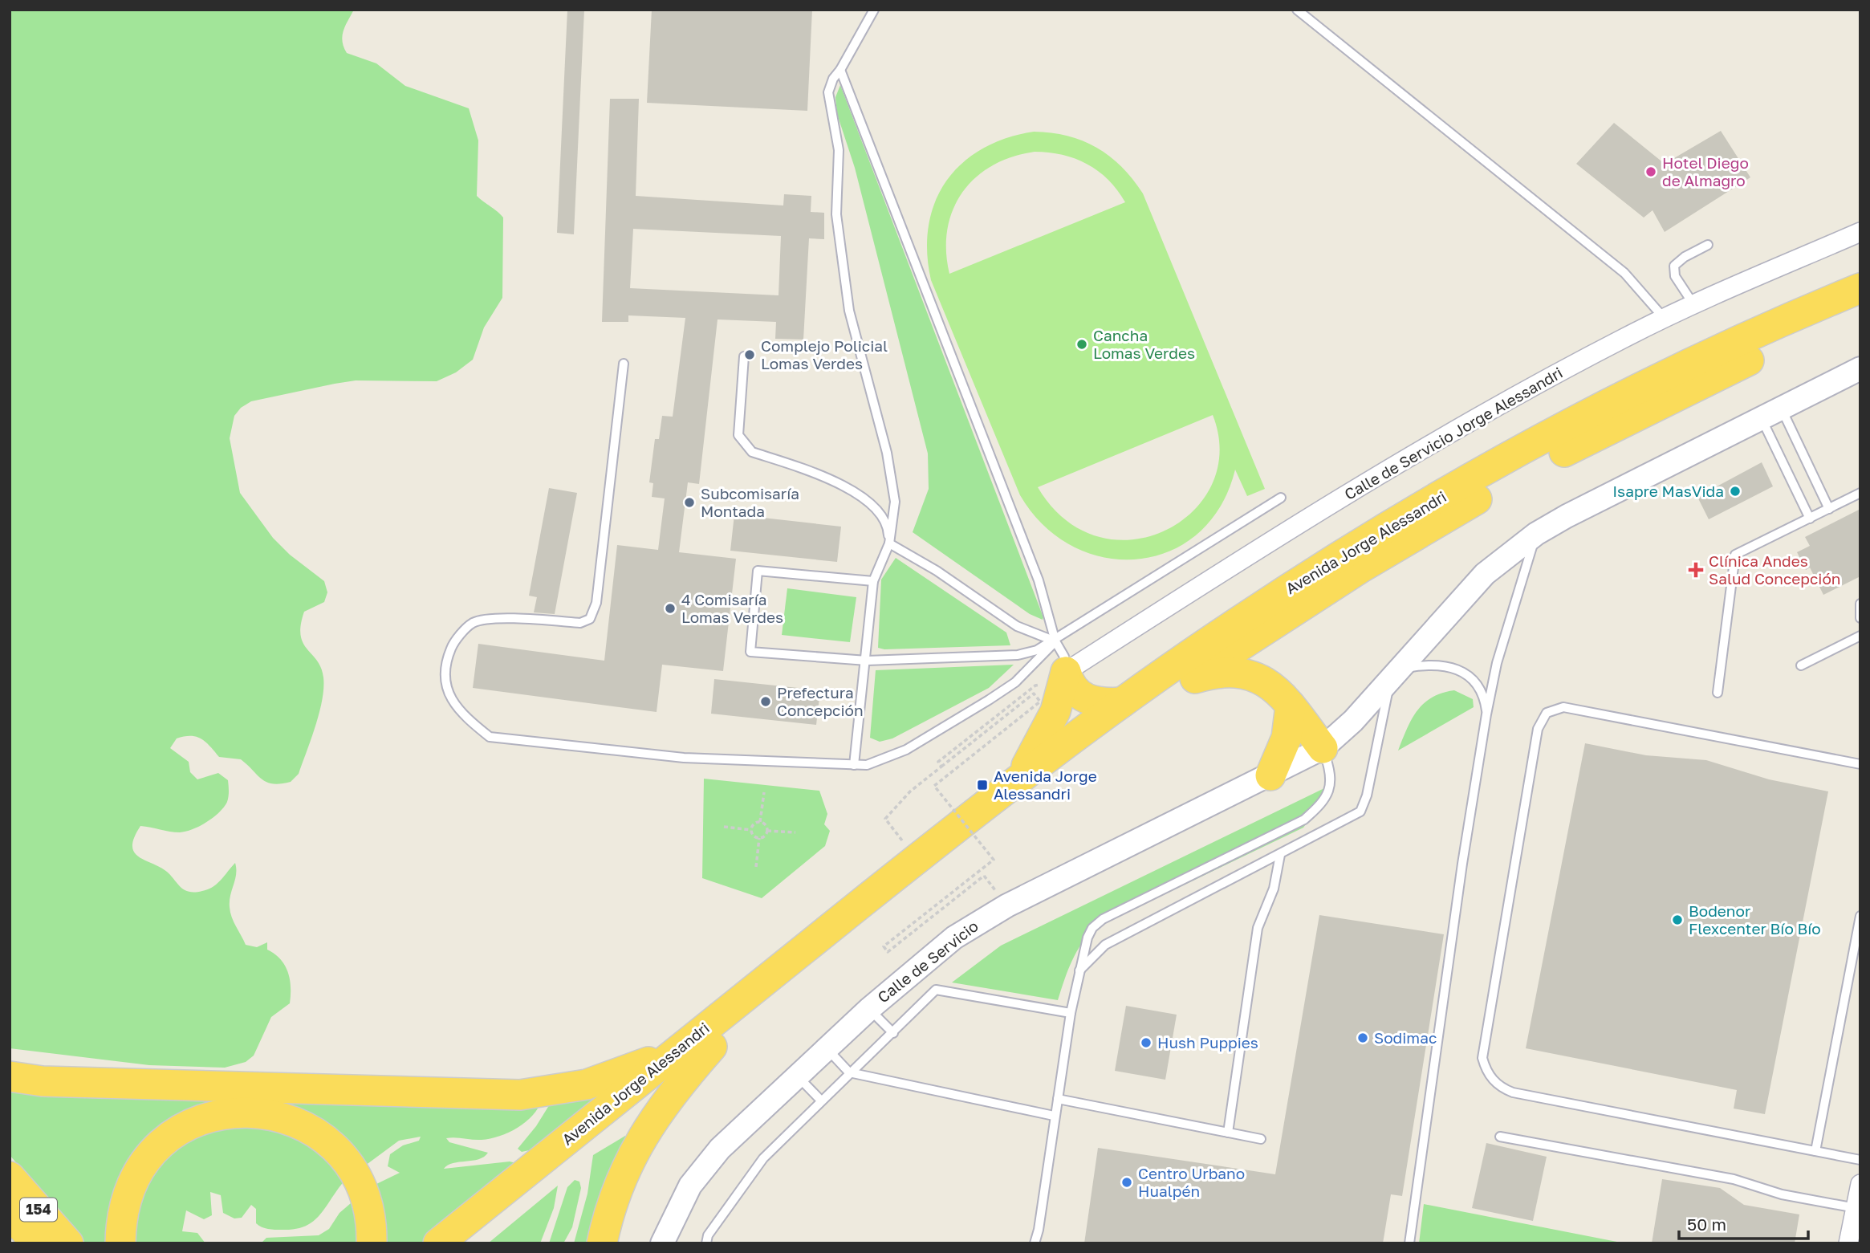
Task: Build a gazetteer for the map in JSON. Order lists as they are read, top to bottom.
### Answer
{
  "streets": {
    "highway": ["Avenida Jorge Alessandri", "154"],
    "street": ["Calle de Servicio Jorge Alessandri", "Calle de Servicio"]
  },
  "places": {
    "other": [
      "Hotel Diego de Almagro",
      "Cancha Lomas Verdes",
      "Complejo Policial Lomas Verdes",
      "Isapre MasVida",
      "Subcomisaría Montada",
      "4 Comisaría Lomas Verdes",
      "Prefectura Concepción",
      "Bodenor Flexcenter Bío Bío",
      "Sodimac",
      "Hush Puppies",
      "Centro Urbano Hualpén"
    ],
    "health": ["Clínica Andes Salud Concepción"],
    "transit": ["Avenida Jorge Alessandri"]
  },
  "scale_bar": "50 m"
}
